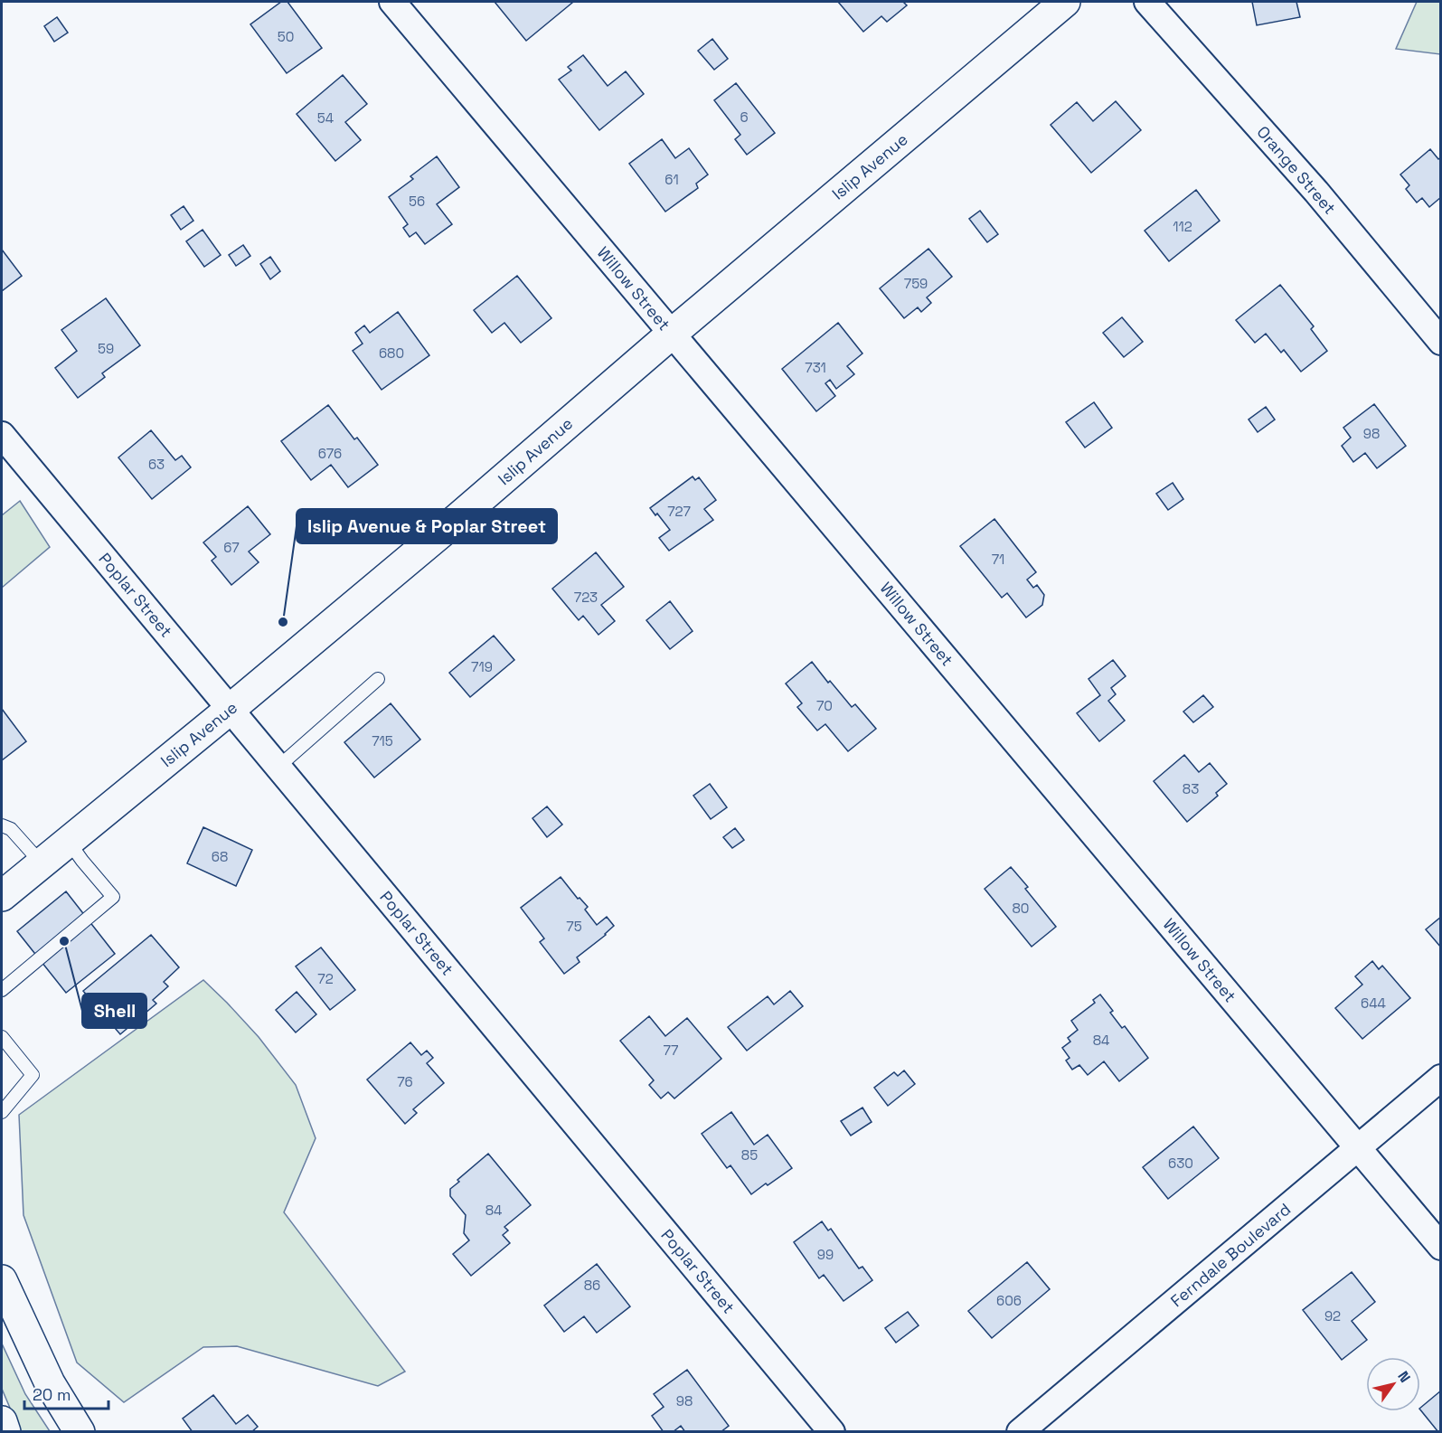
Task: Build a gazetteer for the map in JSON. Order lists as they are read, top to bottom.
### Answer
{
  "streets": {
    "main road": ["Islip Avenue"],
    "street": [
      "Orange Street",
      "Willow Street",
      "Poplar Street",
      "Ferndale Boulevard"
    ]
  },
  "crossings": [
    ["Islip Avenue", "Willow Street"],
    ["Islip Avenue", "Poplar Street"],
    ["Willow Street", "Ferndale Boulevard"]
  ],
  "places": ["Islip Avenue & Poplar Street", "Shell"],
  "house_numbers": [
    "50",
    "6",
    "54",
    "61",
    "56",
    "112",
    "759",
    "59",
    "680",
    "731",
    "98",
    "676",
    "63",
    "727",
    "67",
    "71",
    "723",
    "719",
    "70",
    "715",
    "83",
    "68",
    "80",
    "75",
    "72",
    "644",
    "84",
    "77",
    "76",
    "85",
    "630",
    "84",
    "99",
    "86",
    "606",
    "92",
    "98"
  ],
  "scale_bar": "20 m",
  "north": "top right"
}
